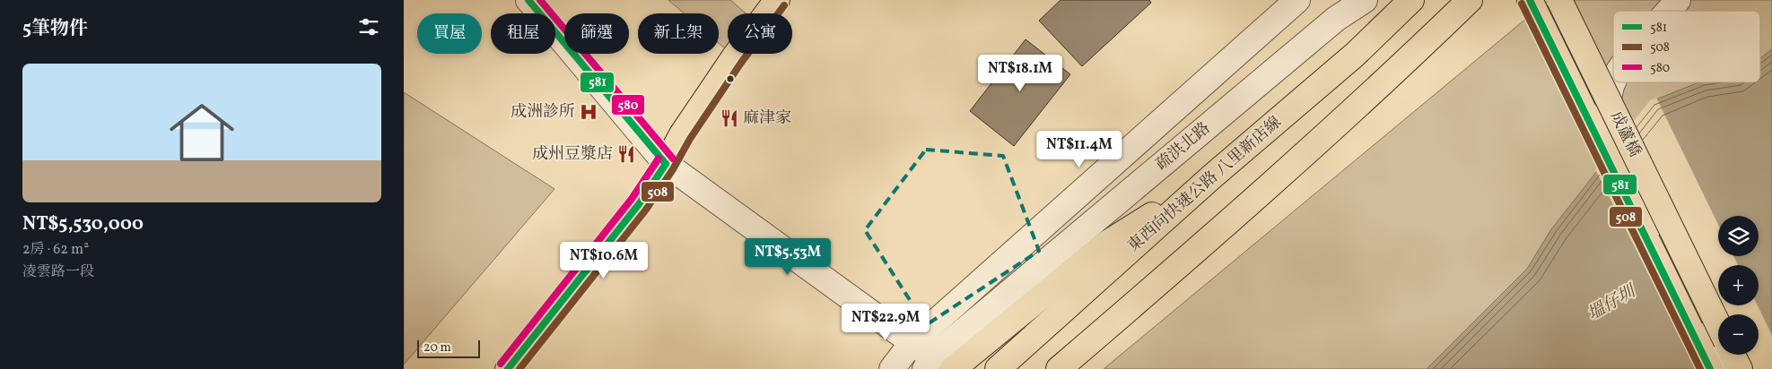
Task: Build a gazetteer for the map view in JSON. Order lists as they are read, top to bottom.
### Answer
{
  "streets": {
    "main road": ["成蘆橋", "東西向快速公路 八里新店線"],
    "street": ["疏洪北路"]
  },
  "water": ["塭仔圳"],
  "places": {
    "hospital": ["成洲診所"],
    "restaurant": ["麻津家", "成州豆漿店"]
  },
  "lines": ["transit line 581", "transit line 580", "transit line 508"],
  "legend": ["581", "508", "580"],
  "scale_bar": "20 m",
  "page": {
    "heading": "5筆物件",
    "chip": [
      "買屋",
      "租屋",
      "篩選",
      "新上架",
      "公寓"
    ],
    "list": [
      {
        "name": "NT$5,530,000",
        "note": "2房 · 62 m² · 凌雲路一段"
      }
    ],
    "price": [
      "NT$18.1M",
      "NT$11.4M",
      "NT$5.53M",
      "NT$10.6M",
      "NT$22.9M"
    ],
    "map_buttons": ["+", "−"],
    "scale": "20 m"
  }
}
